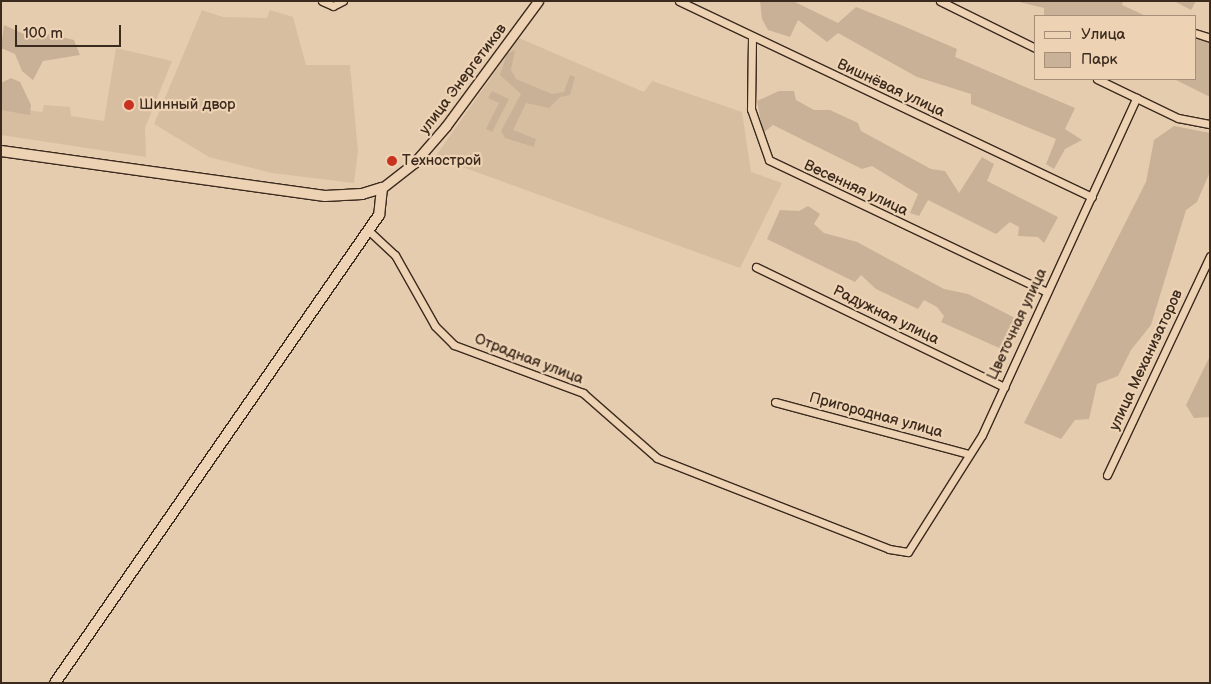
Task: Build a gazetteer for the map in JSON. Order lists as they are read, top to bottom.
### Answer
{
  "streets": {
    "street": [
      "улица Энергетиков",
      "Вишнёвая улица",
      "Весенняя улица",
      "Радужная улица",
      "Цветочная улица",
      "Отрадная улица",
      "улица Механизаторов",
      "Пригородная улица"
    ]
  },
  "crossings": [
    ["Вишнёвая улица", "Весенняя улица"],
    ["Вишнёвая улица", "Цветочная улица"],
    ["Весенняя улица", "Цветочная улица"],
    ["Радужная улица", "Цветочная улица"],
    ["Цветочная улица", "Отрадная улица"],
    ["Цветочная улица", "Пригородная улица"]
  ],
  "places": ["Шинный двор", "Технострой"],
  "legend": ["Улица", "Парк"],
  "scale_bar": "100 m"
}
